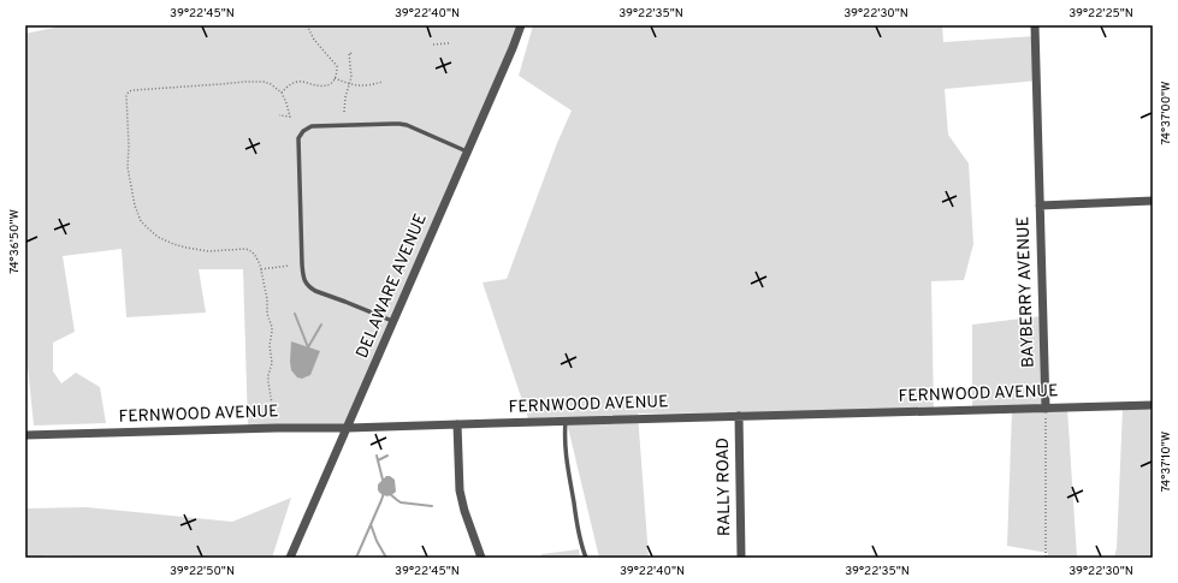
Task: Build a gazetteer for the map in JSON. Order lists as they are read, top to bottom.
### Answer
{
  "streets": {
    "street": [
      "DELAWARE AVENUE",
      "BAYBERRY AVENUE",
      "FERNWOOD AVENUE",
      "RALLY ROAD"
    ]
  },
  "crossings": [
    ["DELAWARE AVENUE", "FERNWOOD AVENUE"],
    ["BAYBERRY AVENUE", "FERNWOOD AVENUE"],
    ["FERNWOOD AVENUE", "RALLY ROAD"]
  ],
  "coordinates": [
    "39°22'45\"N",
    "39°22'40\"N",
    "39°22'35\"N",
    "39°22'30\"N",
    "39°22'25\"N",
    "74°37'00\"W",
    "74°36'50\"W",
    "74°37'10\"W",
    "39°22'50\"N"
  ]
}
